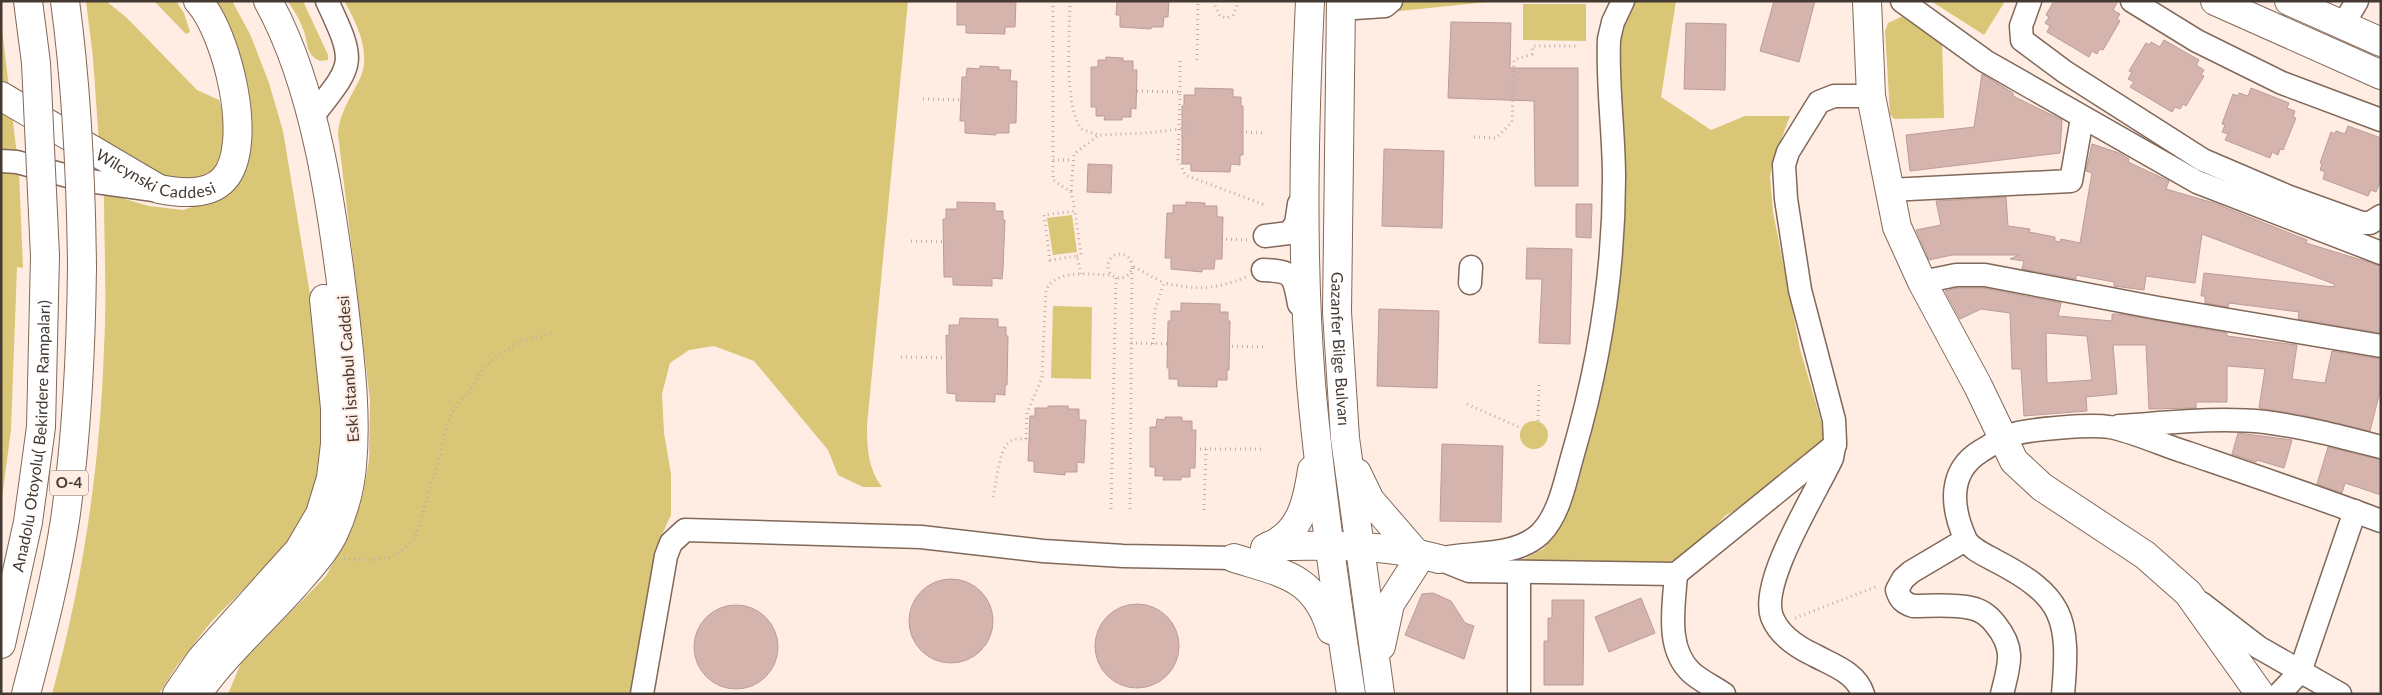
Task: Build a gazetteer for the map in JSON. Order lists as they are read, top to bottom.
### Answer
{
  "streets": {
    "main road": [
      "Wilcynski Caddesi",
      "Gazanfer Bilge Bulvarı",
      "Eski İstanbul Caddesi",
      "Anadolu Otoyolu( Bekirdere Rampaları)",
      "O-4"
    ]
  }
}
